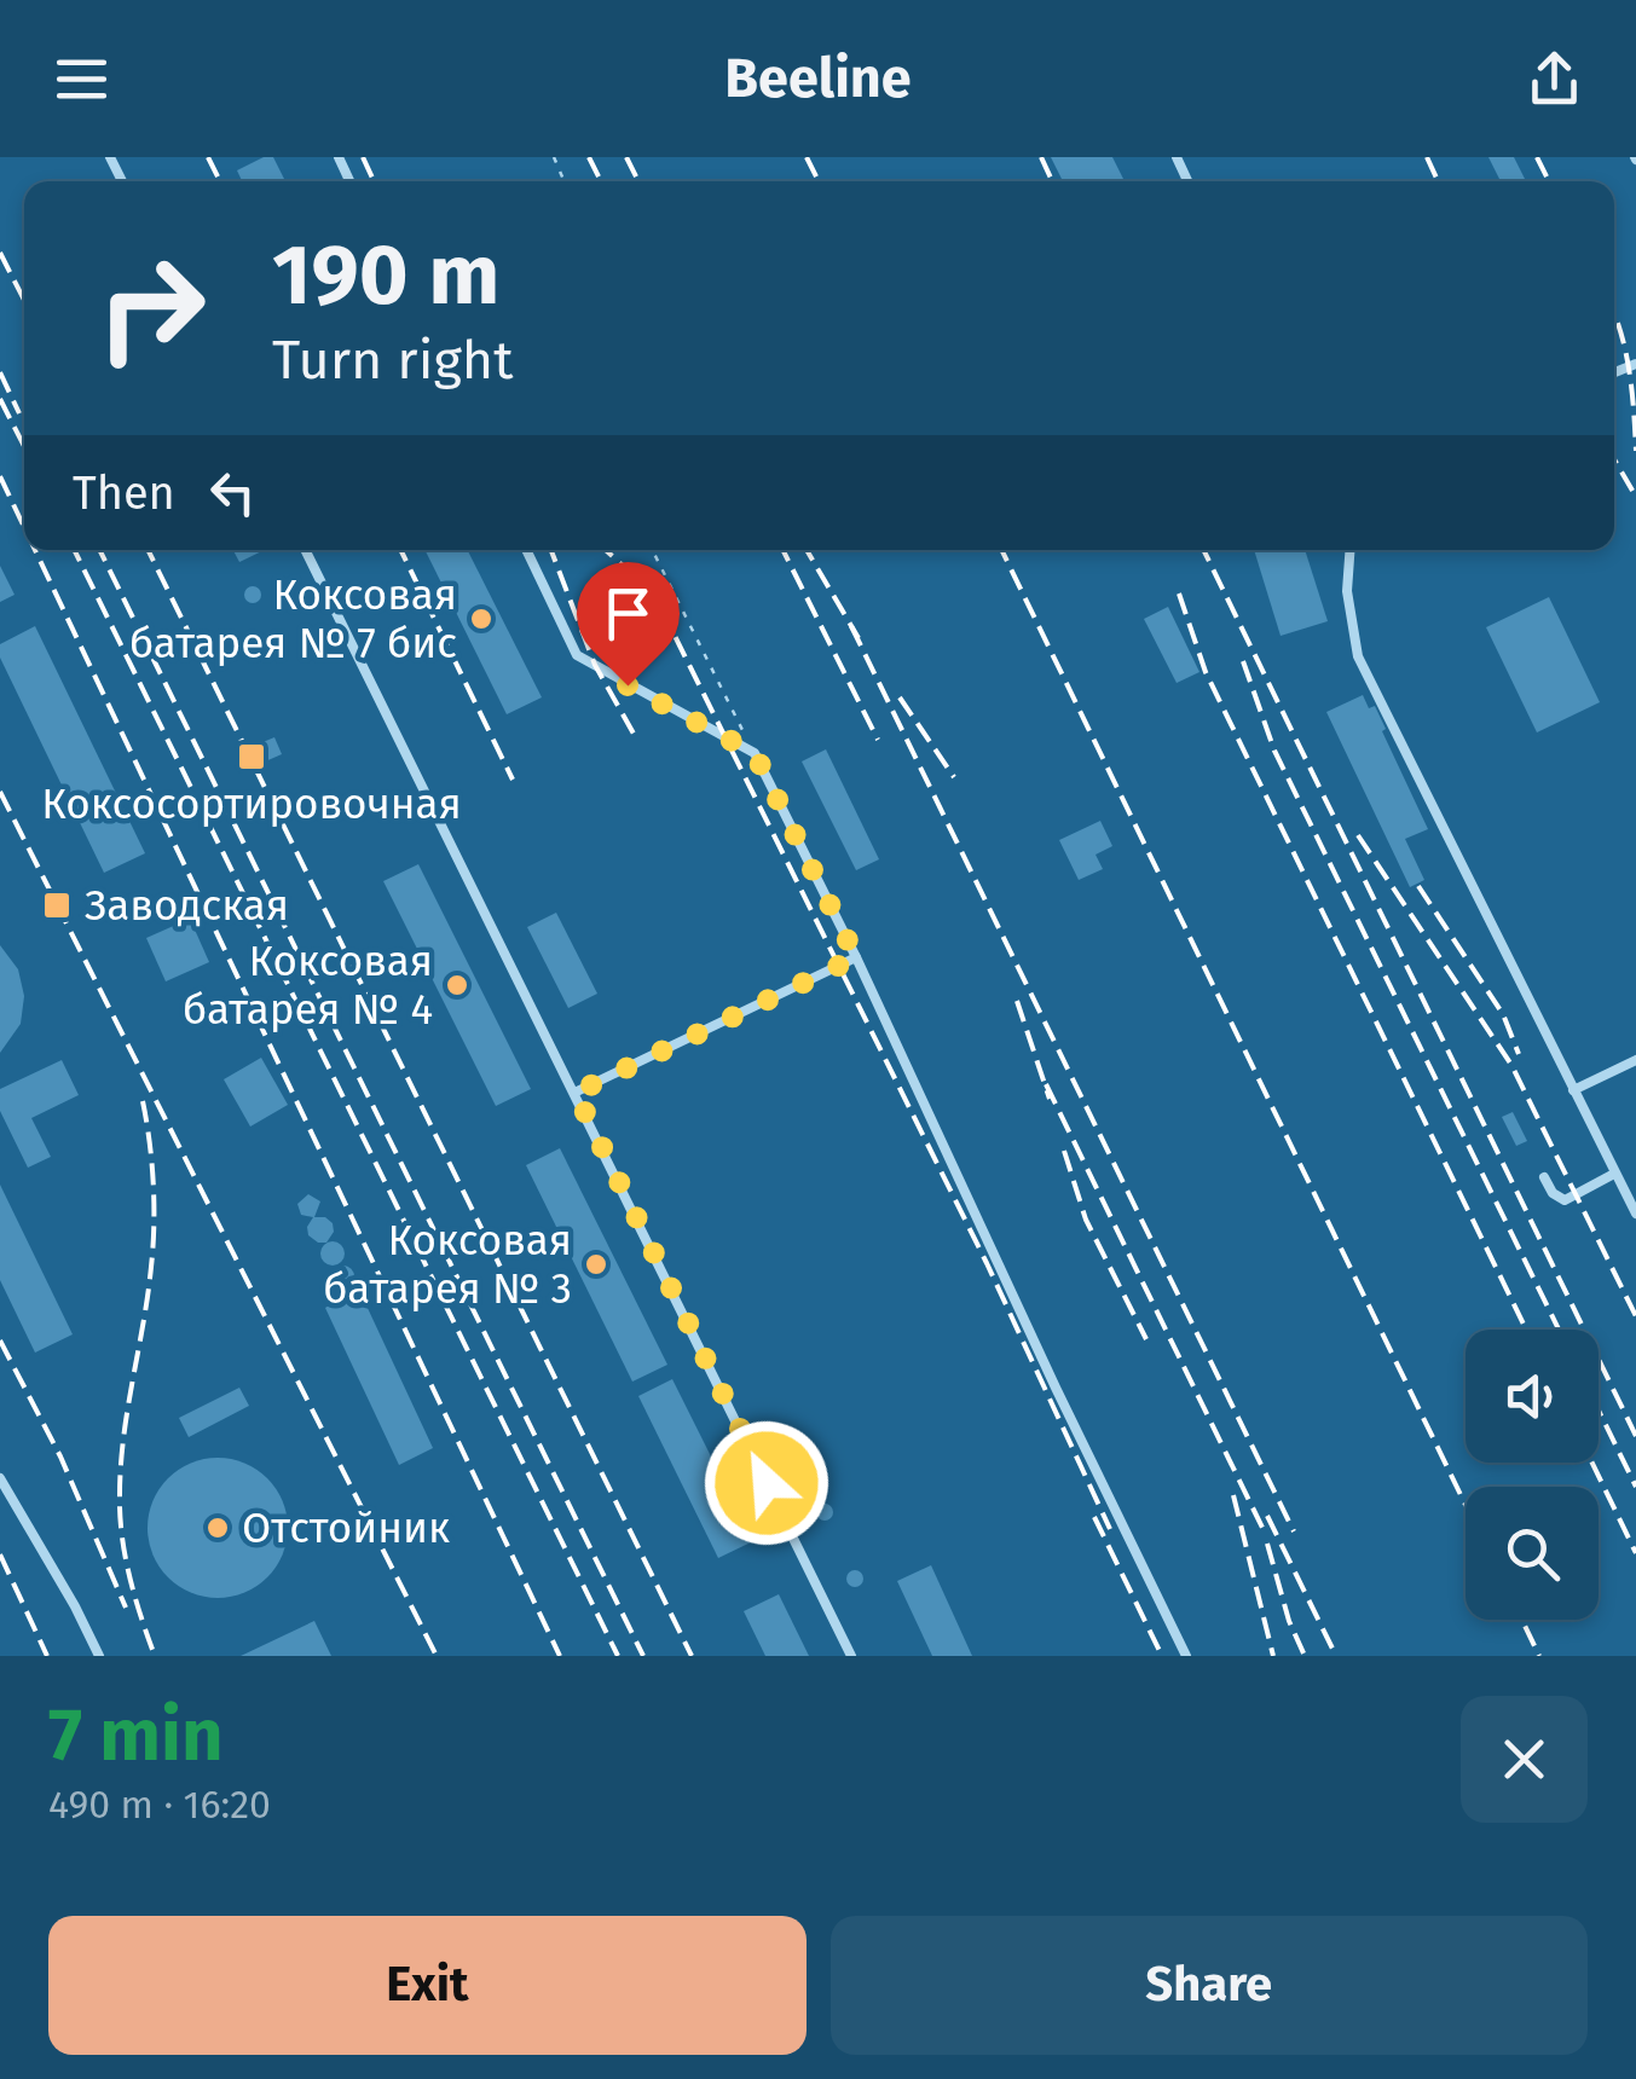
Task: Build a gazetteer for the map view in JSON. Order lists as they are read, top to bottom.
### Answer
{
  "places": {
    "other": [
      "Коксовая батарея № 7 бис",
      "Коксовая батарея № 4",
      "Коксовая батарея № 3",
      "Отстойник"
    ],
    "transit": ["Коксосортировочная", "Заводская"]
  },
  "page": {
    "header": "Beeline",
    "turn": ["190 m", "Turn right"],
    "then": "Then",
    "heading": ["7 min", "490 m · 16:20"],
    "buttons": ["Exit", "Share"]
  }
}
